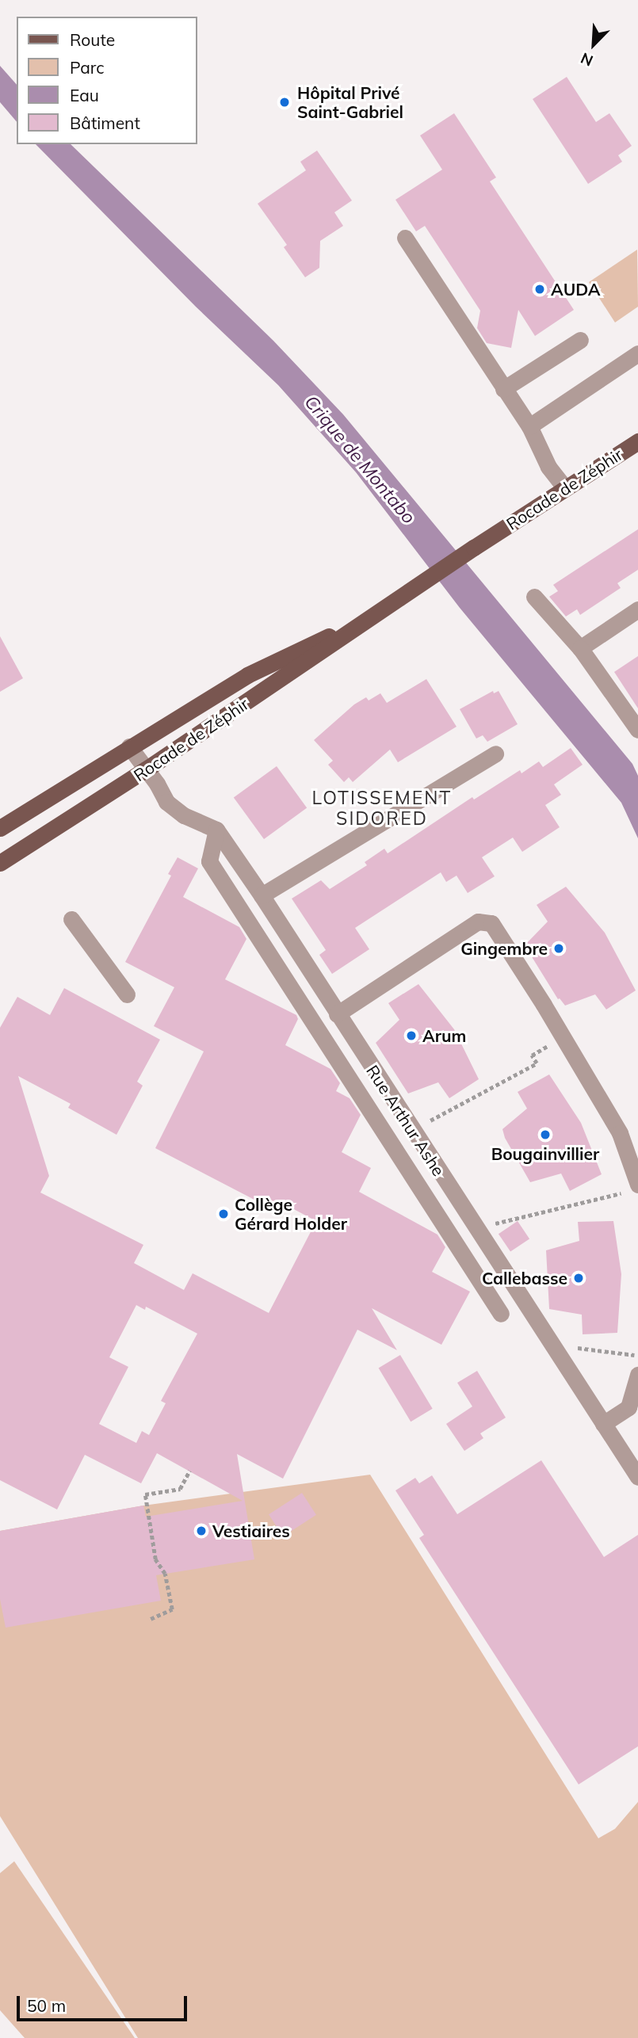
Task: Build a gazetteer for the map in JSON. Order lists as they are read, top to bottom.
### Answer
{
  "streets": {
    "main road": ["Rocade de Zéphir"],
    "street": ["Rue Arthur Ashe"]
  },
  "districts": ["LOTISSEMENT SIDORED"],
  "water": ["Crique de Montabo"],
  "places": [
    "Hôpital Privé Saint-Gabriel",
    "AUDA",
    "Gingembre",
    "Arum",
    "Bougainvillier",
    "Collège Gérard Holder",
    "Callebasse",
    "Vestiaires"
  ],
  "legend": [
    "Route",
    "Parc",
    "Eau",
    "Bâtiment"
  ],
  "scale_bar": "50 m",
  "north": "bottom left"
}
